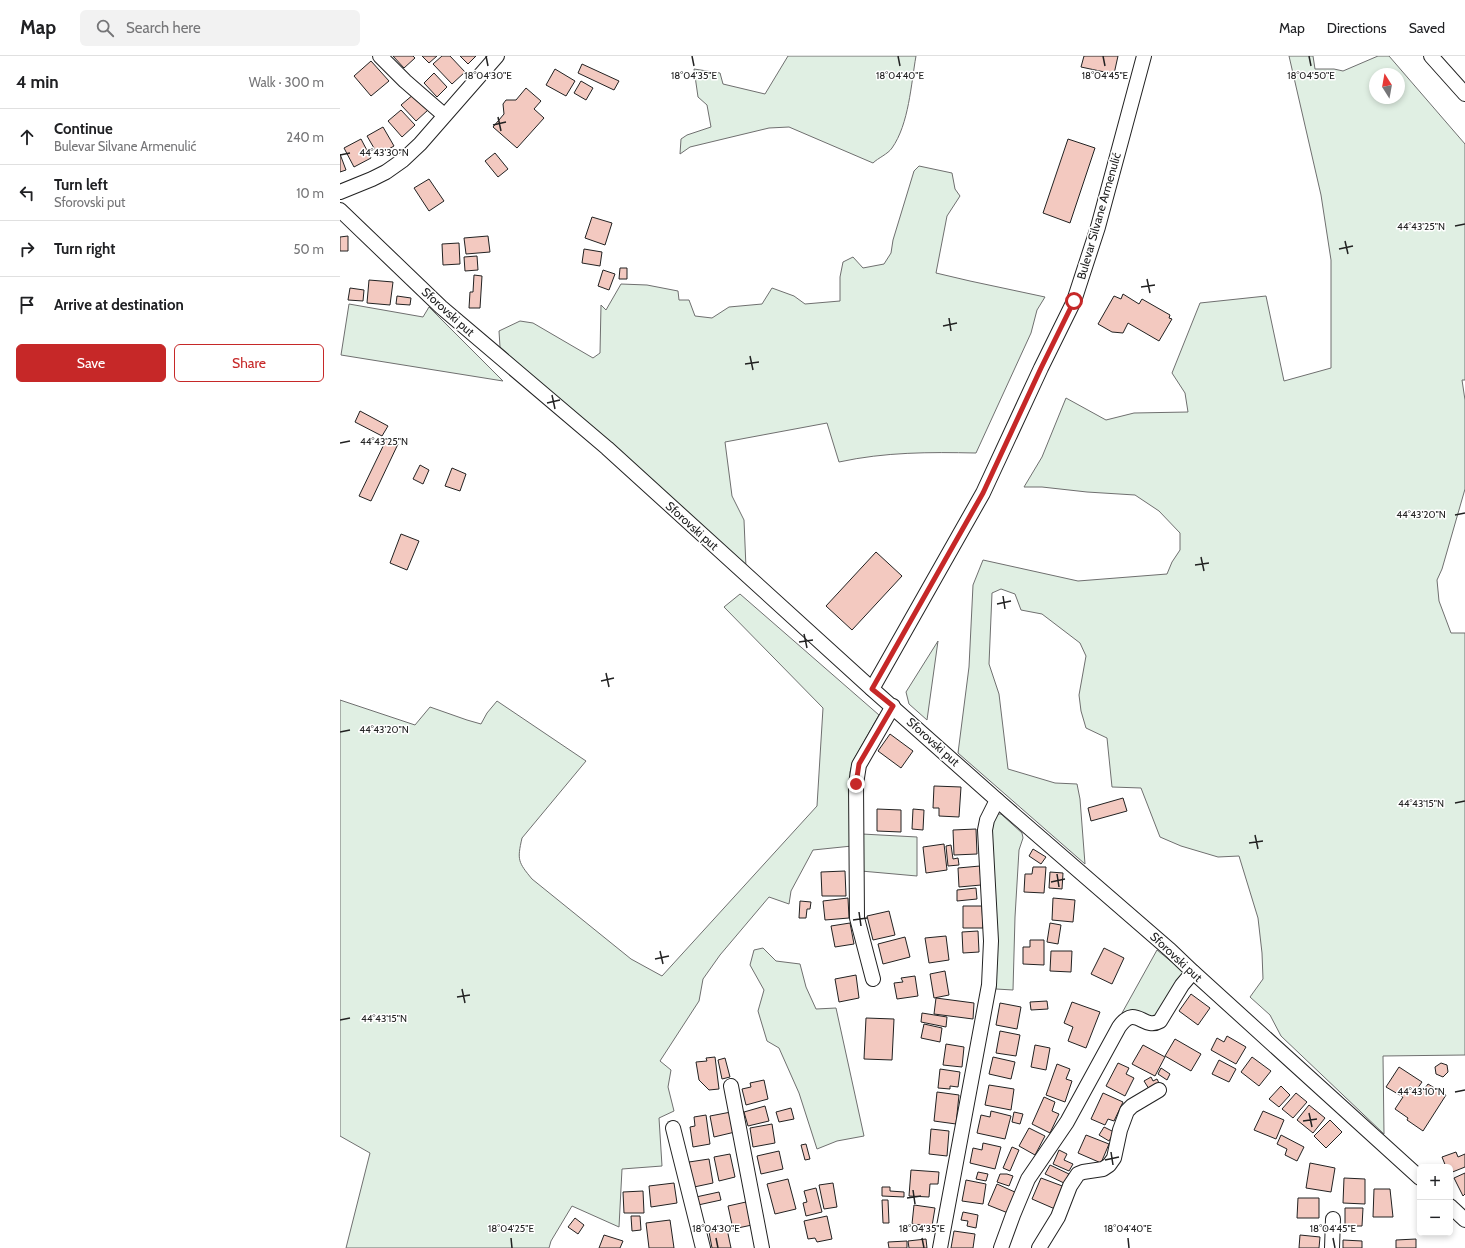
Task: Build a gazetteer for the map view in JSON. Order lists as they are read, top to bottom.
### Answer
{
  "streets": {
    "street": ["Bulevar Silvane Armenulić", "Sforovski put"]
  },
  "crossings": [
    ["Bulevar Silvane Armenulić", "Sforovski put"]
  ],
  "north": "top",
  "page": {
    "header": "Map",
    "search": "Search here",
    "nav": ["Map", "Directions", "Saved"],
    "heading": ["4 min", "Walk · 300 m"],
    "list": [
      ["Continue", "Bulevar Silvane Armenulić", "240 m"],
      ["Turn left", "Sforovski put", "10 m"],
      ["Turn right", "50 m"],
      "Arrive at destination"
    ],
    "buttons": ["Save", "Share"],
    "map_buttons": ["+", "−"]
  },
  "coordinates": [
    "18°04'30\"E",
    "18°04'35\"E",
    "18°04'40\"E",
    "18°04'45\"E",
    "18°04'50\"E",
    "44°43'30\"N",
    "44°43'25\"N",
    "44°43'20\"N",
    "44°43'15\"N",
    "44°43'10\"N",
    "18°04'25\"E"
  ]
}
